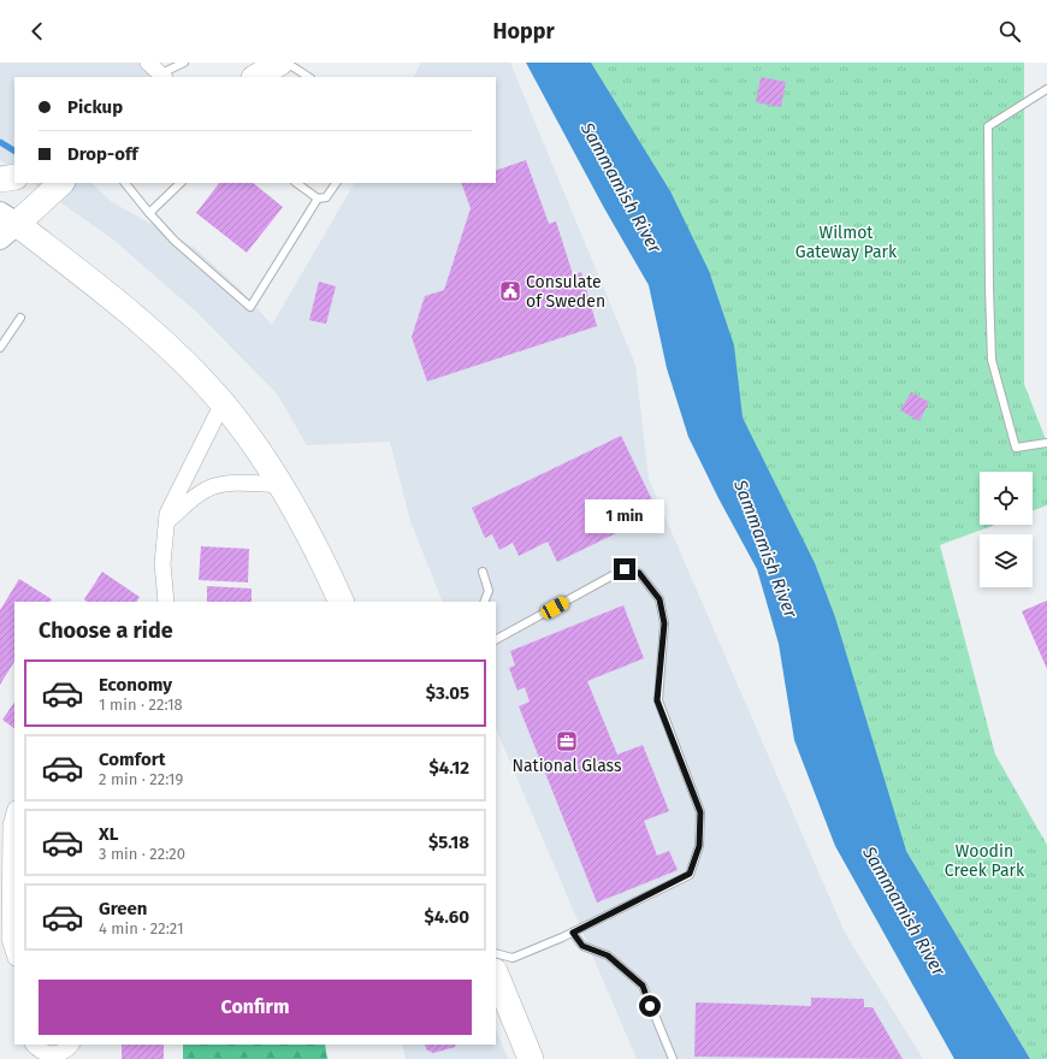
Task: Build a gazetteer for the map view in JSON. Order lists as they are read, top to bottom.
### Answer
{
  "water": ["Sammamish River"],
  "parks": ["Wilmot Gateway Park", "Woodin Creek Park"],
  "places": {
    "public building": ["Consulate of Sweden"],
    "office": ["National Glass"]
  },
  "page": {
    "header": "Hoppr",
    "banner": ["Pickup", "Drop-off"],
    "bubble": "1 min",
    "heading": "Choose a ride",
    "list": [
      {
        "name": "Economy",
        "note": "1 min · 22:18",
        "value": "$3.05"
      },
      {
        "name": "Comfort",
        "note": "2 min · 22:19",
        "value": "$4.12"
      },
      {
        "name": "XL",
        "note": "3 min · 22:20",
        "value": "$5.18"
      },
      {
        "name": "Green",
        "note": "4 min · 22:21",
        "value": "$4.60"
      }
    ],
    "buttons": "Confirm"
  }
}
